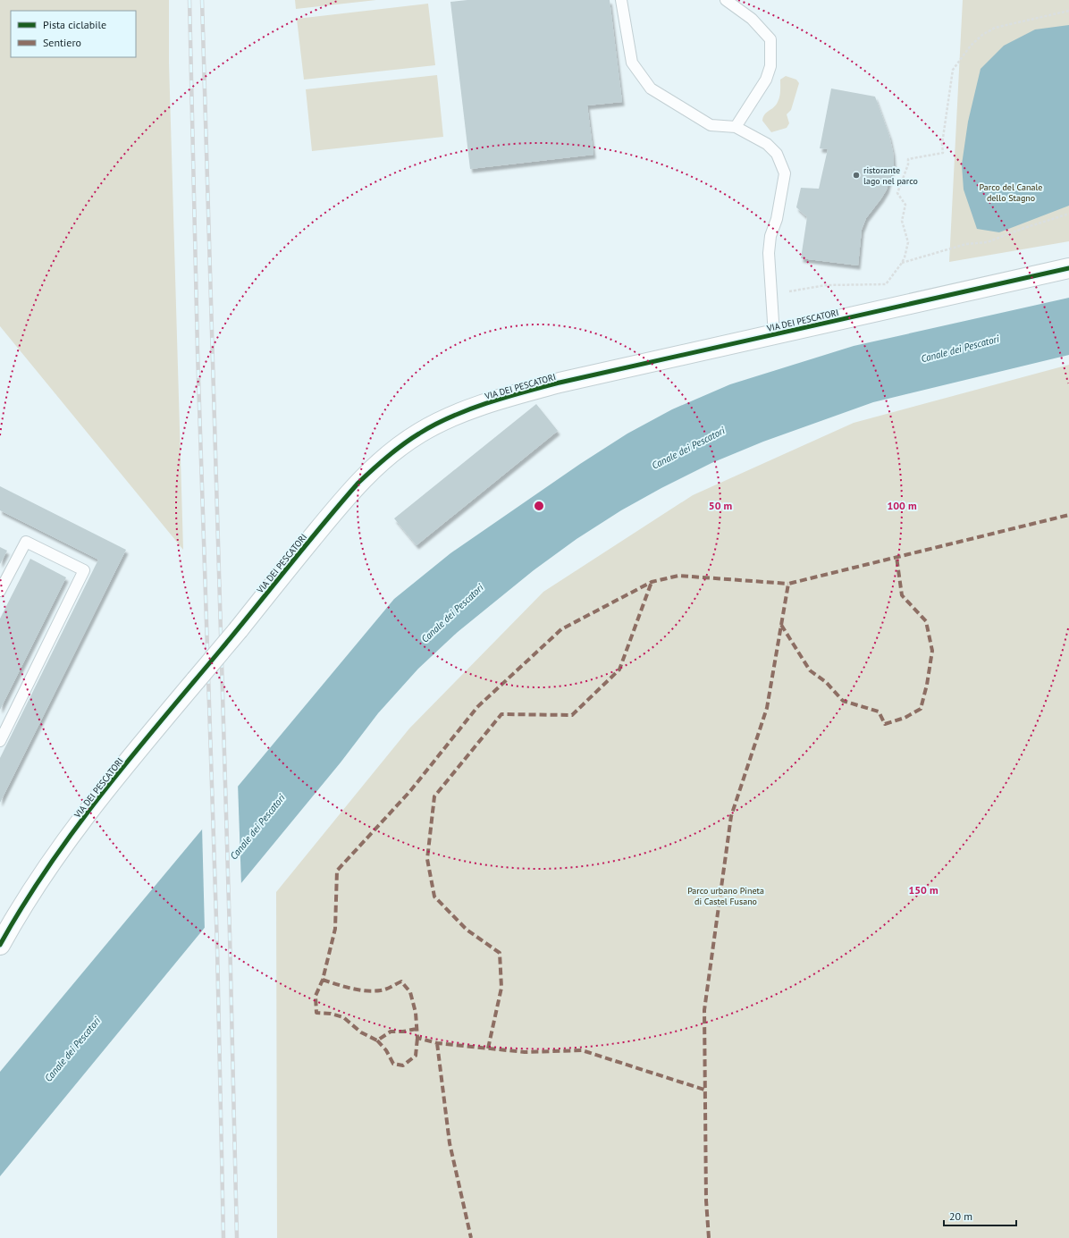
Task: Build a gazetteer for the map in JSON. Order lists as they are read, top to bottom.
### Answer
{
  "streets": {
    "street": ["VIA DEI PESCATORI"]
  },
  "water": ["Canale dei Pescatori"],
  "parks": ["Parco del Canale dello Stagno", "Parco urbano Pineta di Castel Fusano"],
  "places": ["ristorante lago nel parco"],
  "legend": ["Pista ciclabile", "Sentiero"],
  "scale_bar": "20 m",
  "rings": ["50 m", "100 m", "150 m"]
}
